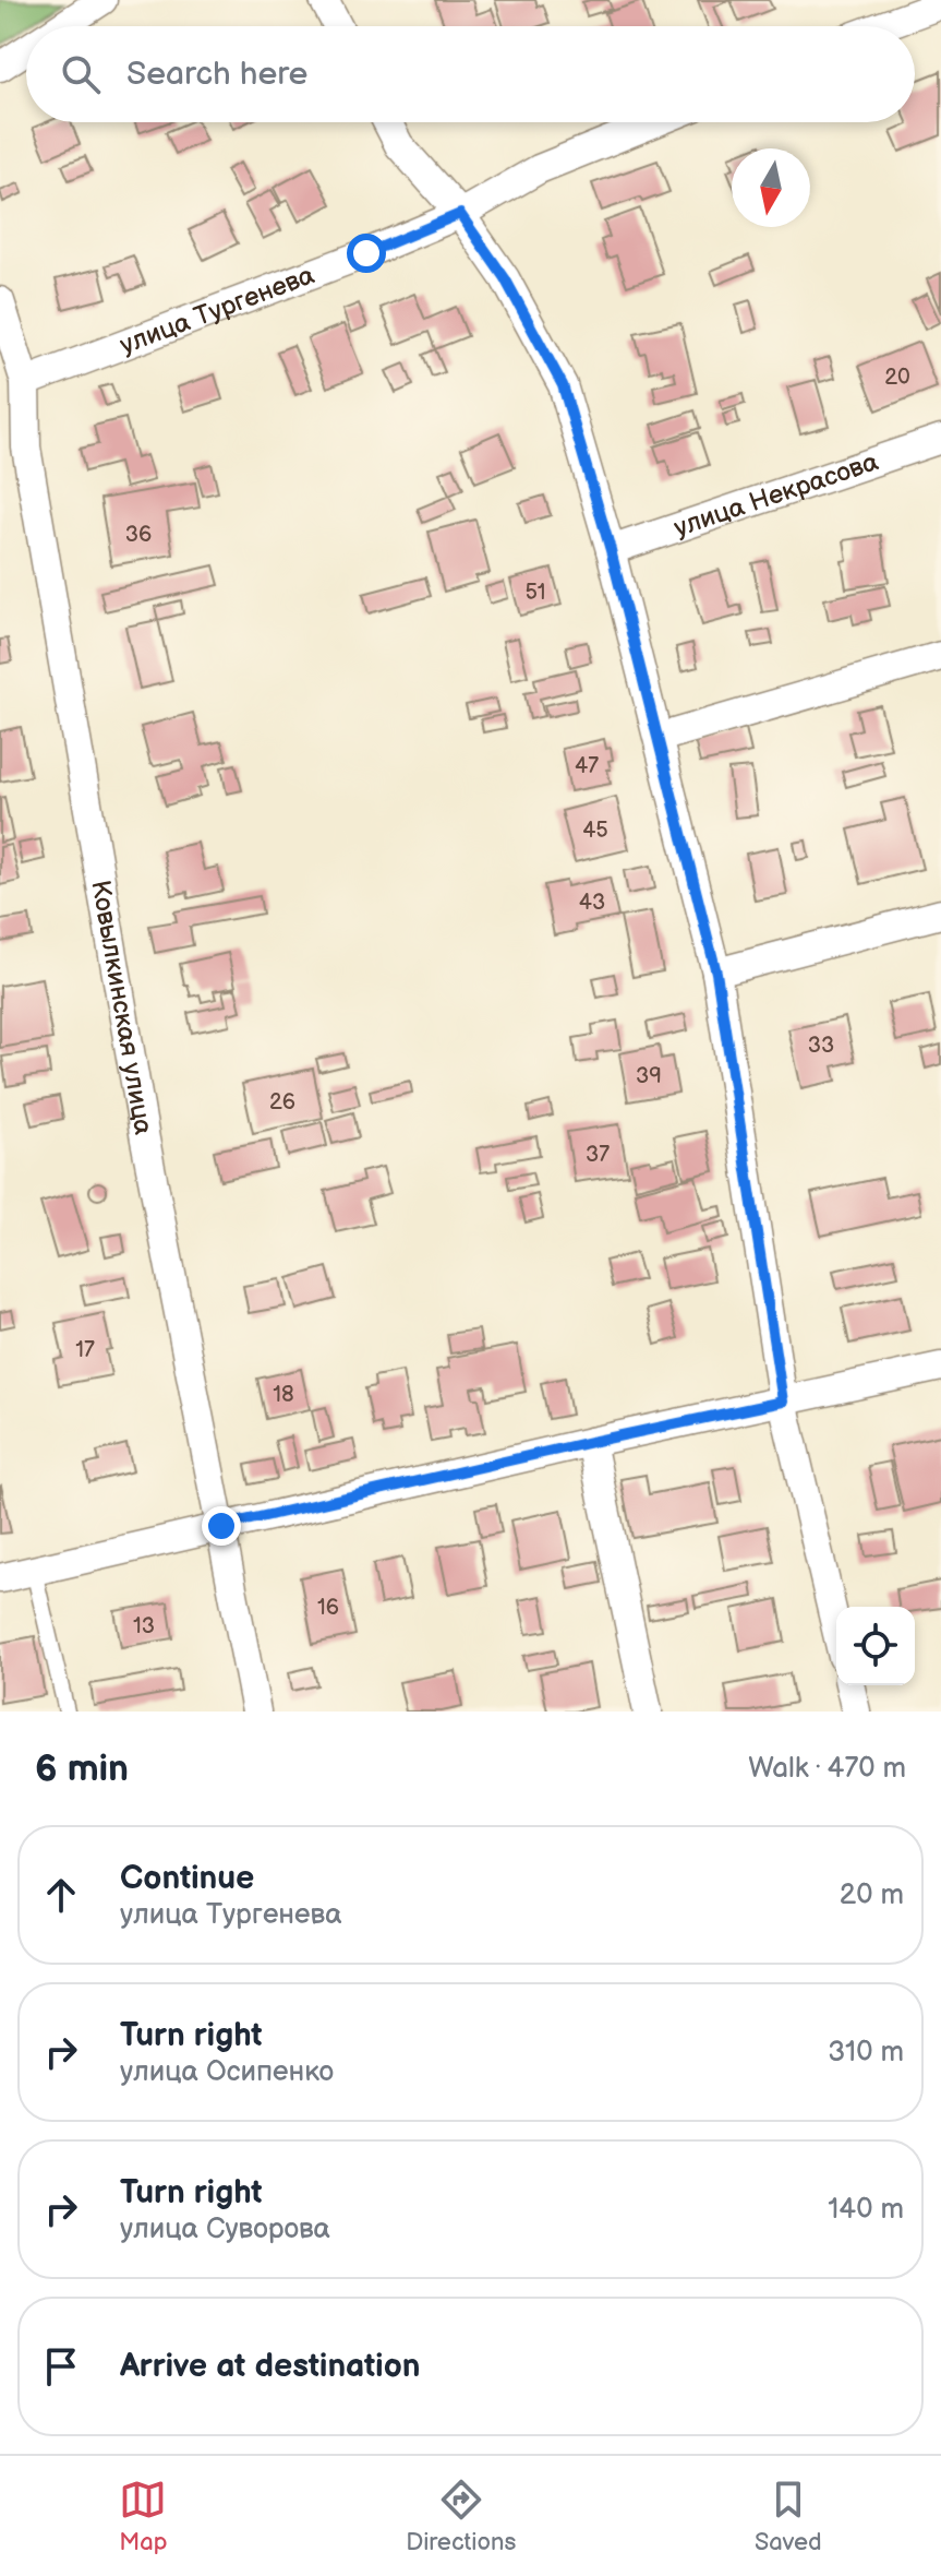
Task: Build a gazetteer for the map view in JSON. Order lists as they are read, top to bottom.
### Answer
{
  "streets": {
    "street": ["улица Тургенева", "улица Некрасова", "Ковылкинская улица"]
  },
  "crossings": [
    ["улица Тургенева", "Ковылкинская улица"]
  ],
  "house_numbers": [
    "20",
    "36",
    "51",
    "47",
    "45",
    "43",
    "33",
    "39",
    "26",
    "37",
    "17",
    "18",
    "16",
    "13"
  ],
  "north": "bottom",
  "page": {
    "search": "Search here",
    "heading": ["6 min", "Walk · 470 m"],
    "list": [
      ["Continue", "улица Тургенева", "20 m"],
      ["Turn right", "улица Осипенко", "310 m"],
      ["Turn right", "улица Суворова", "140 m"],
      "Arrive at destination"
    ],
    "nav": ["Map", "Directions", "Saved"]
  }
}
